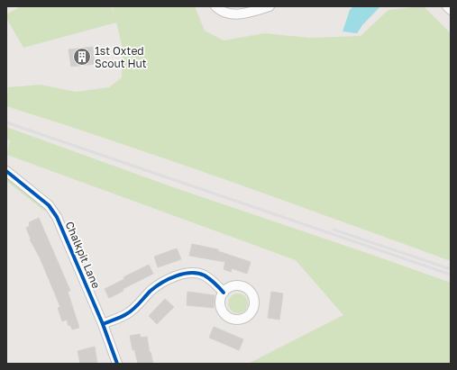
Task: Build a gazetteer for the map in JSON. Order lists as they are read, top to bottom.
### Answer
{
  "streets": {
    "street": ["Chalkpit Lane"]
  },
  "places": {
    "building": ["1st Oxted Scout Hut"]
  }
}
